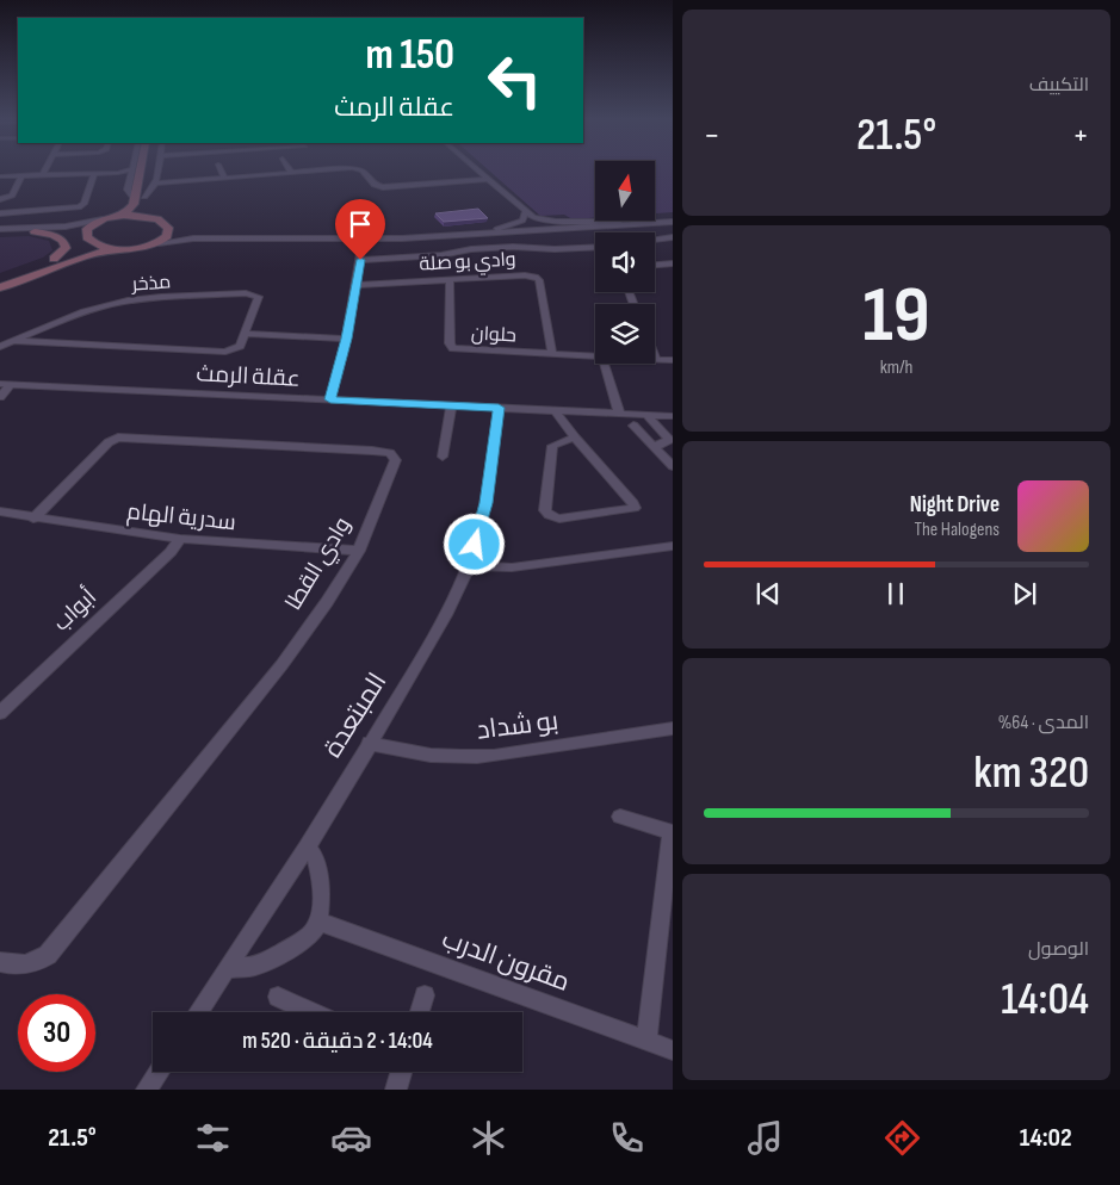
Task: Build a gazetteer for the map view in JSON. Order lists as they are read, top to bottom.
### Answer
{
  "streets": {
    "street": [
      "وادي بو صلة",
      "مذخر",
      "حلوان",
      "عقلة الرمث",
      "سدرية الهام",
      "وادي القطا",
      "أبواب",
      "المبتعدة",
      "بو شداد",
      "مقرون الدرب"
    ]
  },
  "crossings": [
    ["وادي بو صلة", "حلوان"],
    ["عقلة الرمث", "المبتعدة"],
    ["سدرية الهام", "وادي القطا"],
    ["سدرية الهام", "أبواب"],
    ["المبتعدة", "بو شداد"]
  ],
  "north": "top",
  "page": {
    "tile": [
      "التكييف",
      ["19", "km/h"],
      ["المدى · 64%", "320 km"],
      ["الوصول", "14:04"]
    ],
    "turn": ["150 m", "عقلة الرمث"],
    "heat": ["−", "21.5°", "+"],
    "song": ["Night Drive", "The Halogens"],
    "limit": "30",
    "trip": "14:04 · 2 دقيقة · 520 m",
    "tabs": ["14:02", "21.5°"]
  }
}
